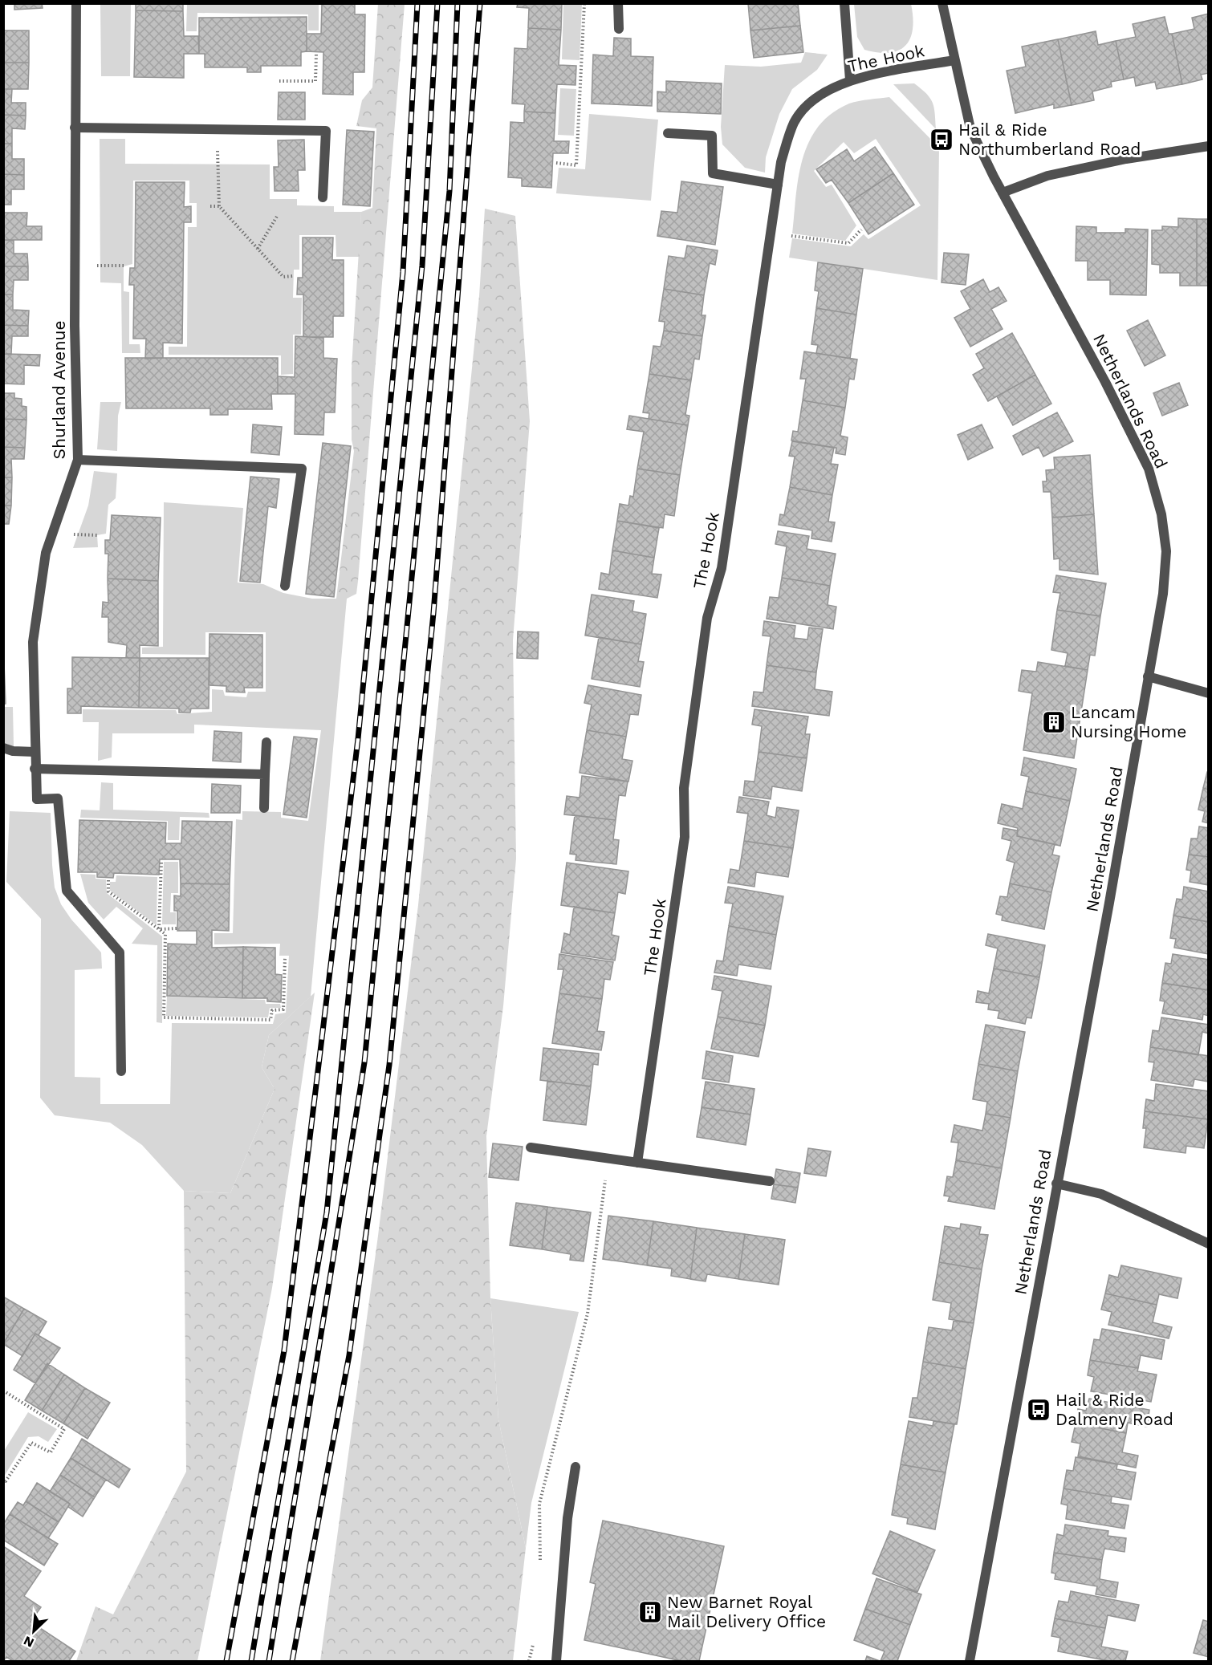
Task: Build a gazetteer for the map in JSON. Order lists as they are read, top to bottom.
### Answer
{
  "streets": {
    "street": ["The Hook", "Shurland Avenue", "Netherlands Road"]
  },
  "crossings": [
    ["The Hook", "Netherlands Road"]
  ],
  "places": {
    "bus stop": ["Hail & Ride Northumberland Road", "Hail & Ride Dalmeny Road"],
    "building": ["Lancam Nursing Home", "New Barnet Royal Mail Delivery Office"]
  },
  "north": "bottom left"
}
